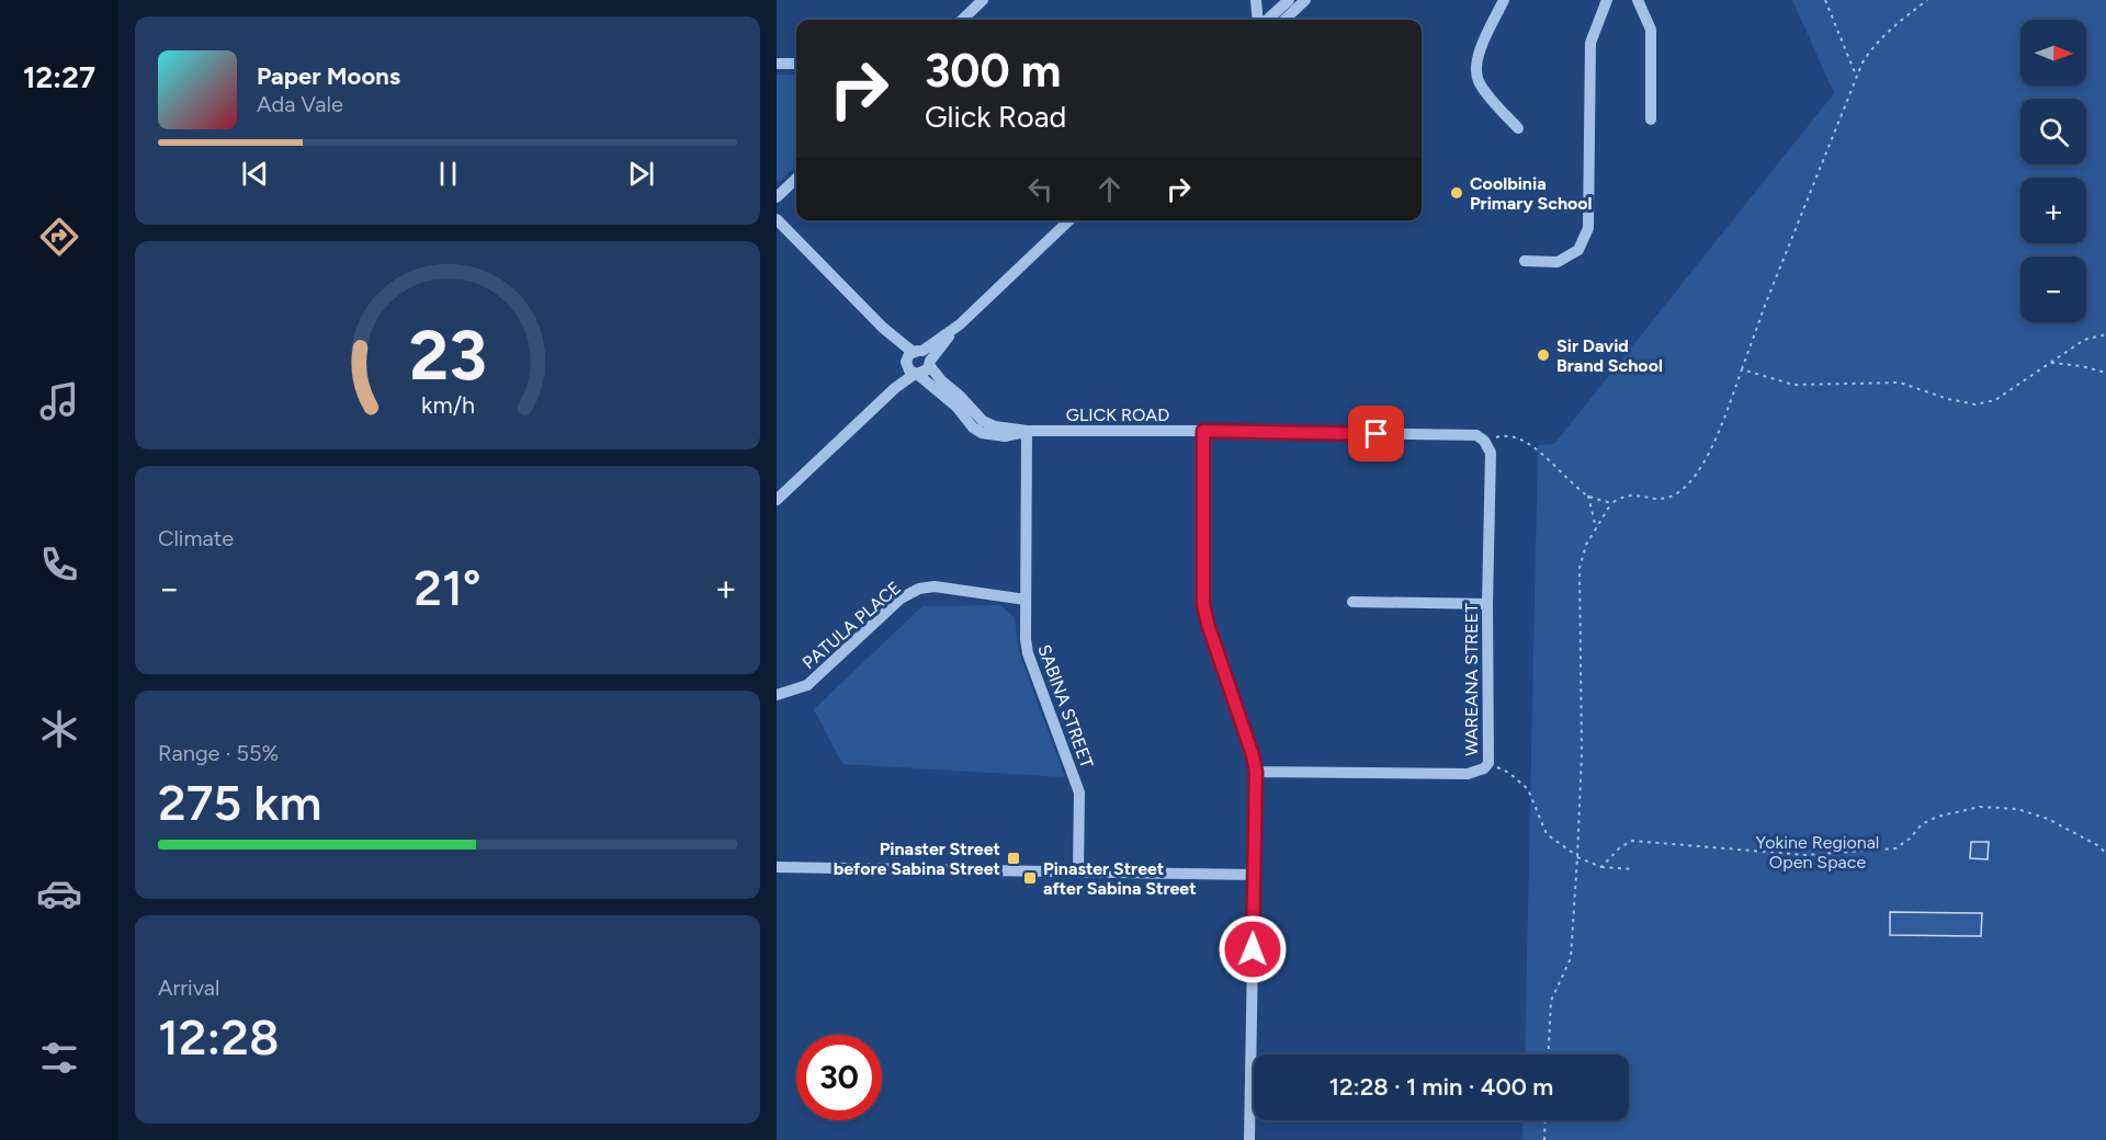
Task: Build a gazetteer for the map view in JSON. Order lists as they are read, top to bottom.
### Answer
{
  "streets": {
    "street": [
      "GLICK ROAD",
      "PATULA PLACE",
      "WAREANA STREET",
      "SABINA STREET"
    ]
  },
  "crossings": [
    ["GLICK ROAD", "WAREANA STREET"],
    ["GLICK ROAD", "SABINA STREET"],
    ["PATULA PLACE", "SABINA STREET"]
  ],
  "parks": ["Yokine Regional Open Space"],
  "places": {
    "other": ["Coolbinia Primary School", "Sir David Brand School"],
    "transit": ["Pinaster Street before Sabina Street", "Pinaster Street after Sabina Street"]
  },
  "north": "right",
  "page": {
    "tabs": "12:27",
    "map_buttons": ["+", "−"],
    "turn": ["300 m", "Glick Road"],
    "song": ["Paper Moons", "Ada Vale"],
    "tile": [
      "Climate",
      ["Range · 55%", "275 km"],
      ["Arrival", "12:28"]
    ],
    "heat": ["−", "21°", "+"],
    "limit": "30",
    "trip": "12:28 · 1 min · 400 m",
    "gauge": ["23", "km/h"]
  }
}
